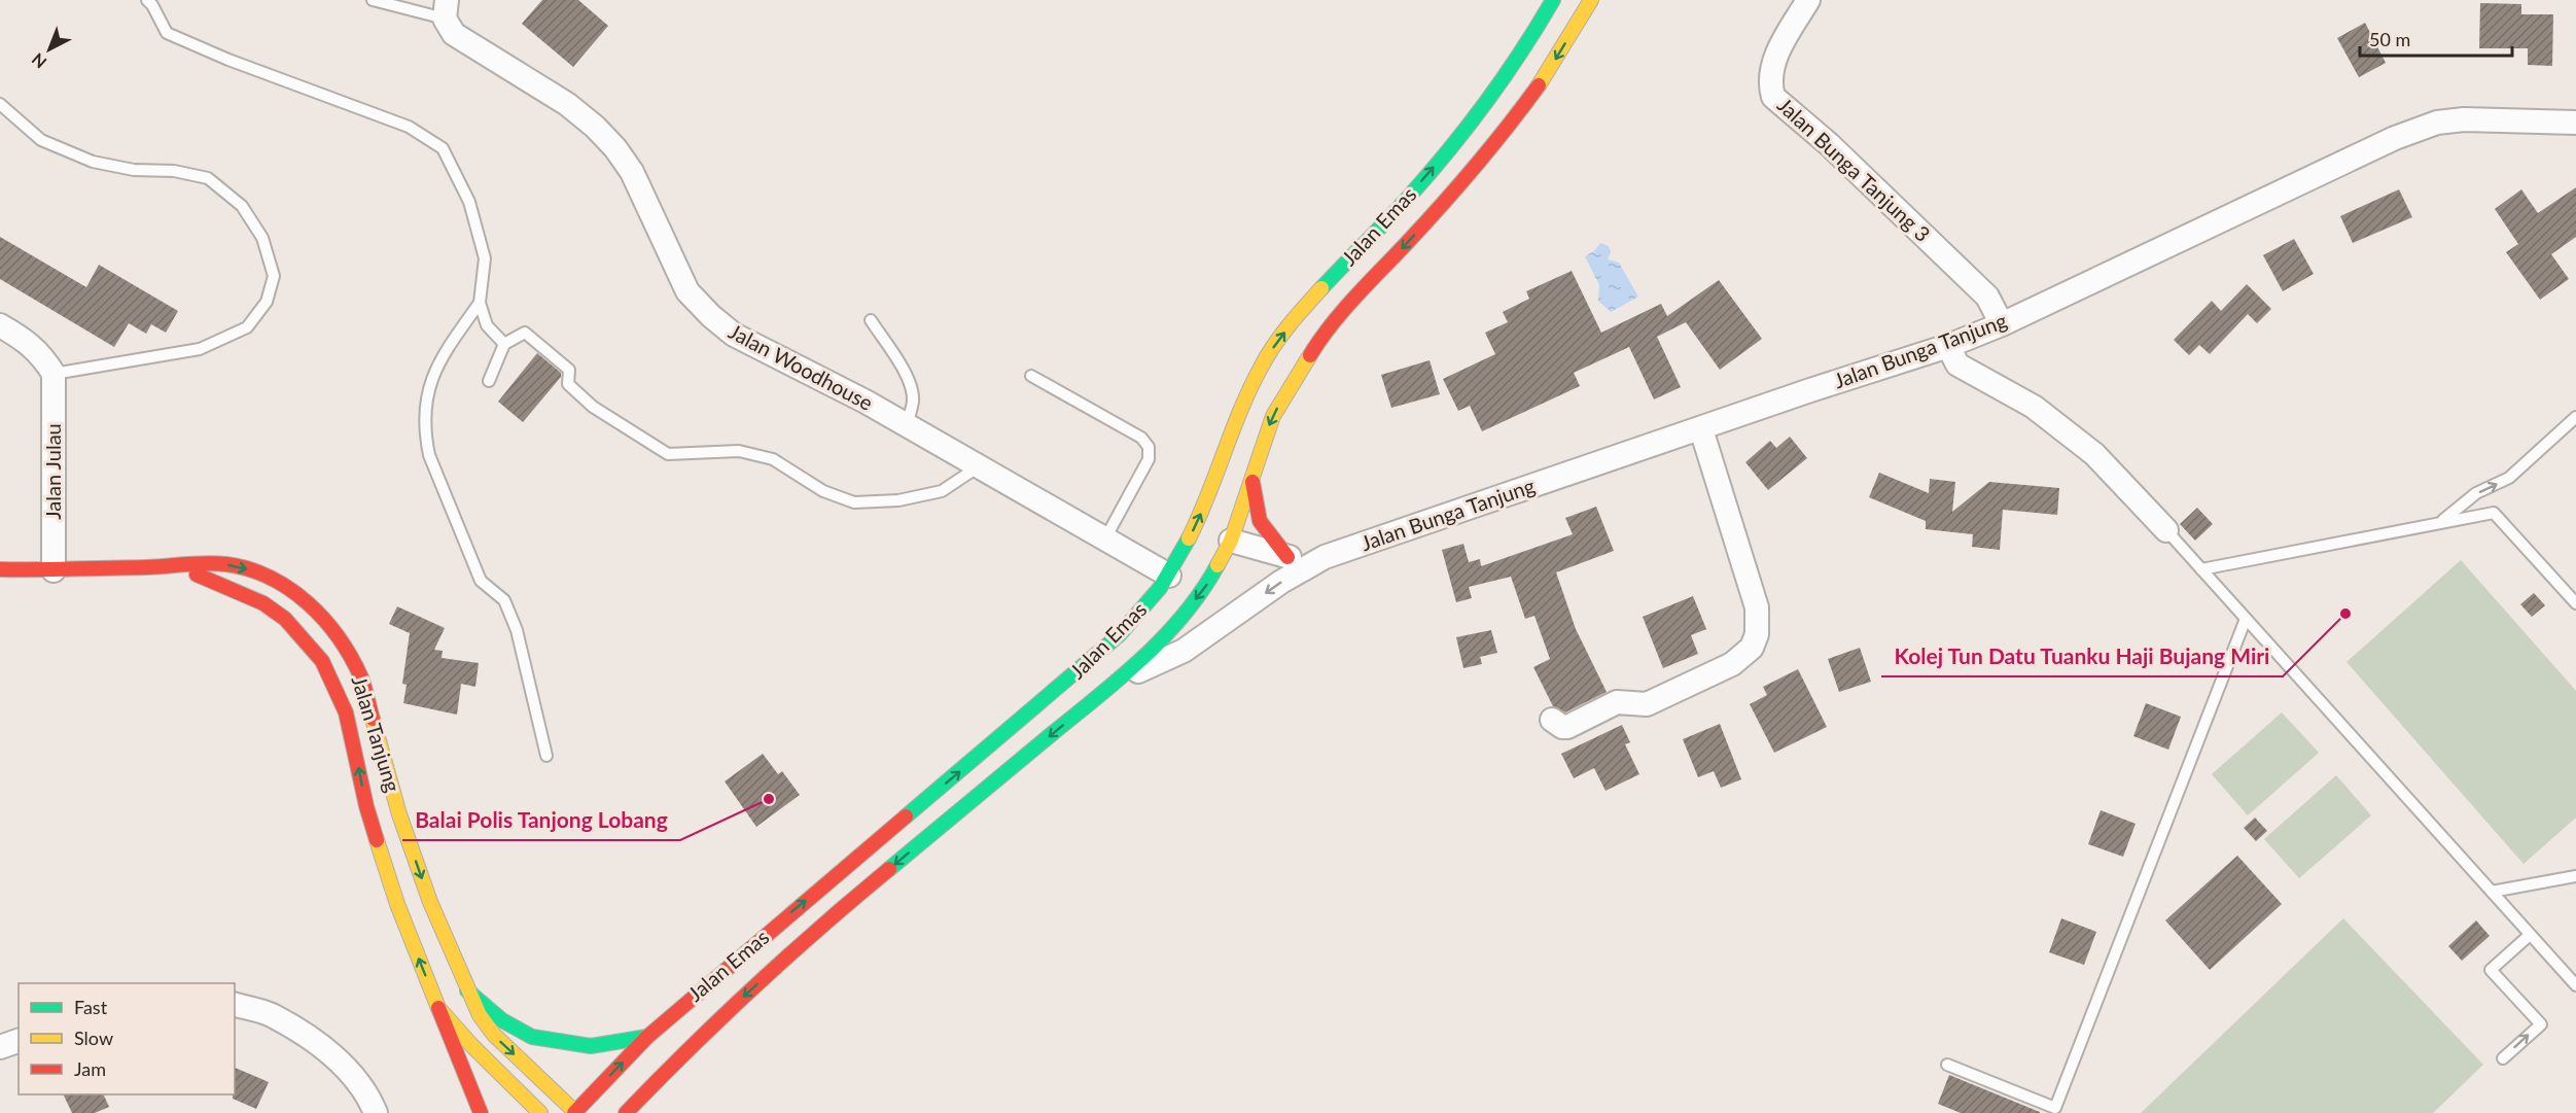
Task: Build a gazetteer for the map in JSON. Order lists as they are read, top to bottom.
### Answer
{
  "streets": {
    "main road": ["Jalan Emas", "Jalan Tanjung"],
    "street": [
      "Jalan Bunga Tanjung 3",
      "Jalan Bunga Tanjung",
      "Jalan Woodhouse",
      "Jalan Julau"
    ]
  },
  "crossings": [
    ["Jalan Bunga Tanjung 3", "Jalan Bunga Tanjung"],
    ["Jalan Emas", "Jalan Woodhouse"],
    ["Jalan Emas", "Jalan Tanjung"],
    ["Jalan Julau", "Jalan Tanjung"]
  ],
  "places": ["Kolej Tun Datu Tuanku Haji Bujang Miri", "Balai Polis Tanjong Lobang"],
  "legend": ["Fast", "Slow", "Jam"],
  "scale_bar": "50 m",
  "north": "bottom left"
}
